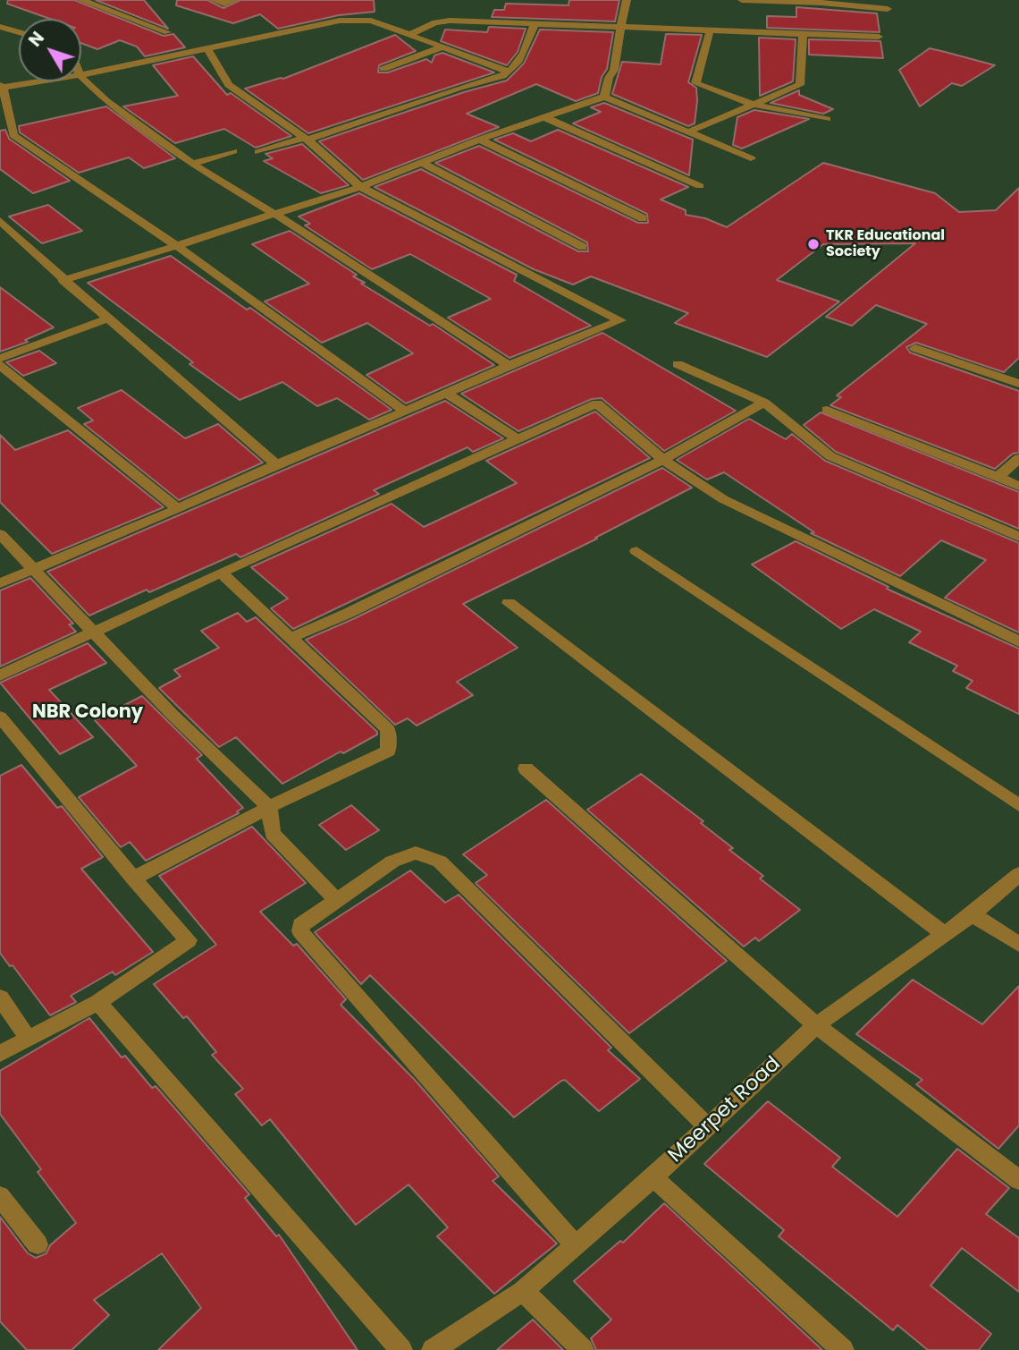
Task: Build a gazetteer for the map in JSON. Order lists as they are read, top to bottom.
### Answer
{
  "streets": {
    "street": ["Meerpet Road"]
  },
  "districts": ["NBR Colony"],
  "places": ["TKR Educational Society"],
  "north": "top left"
}
